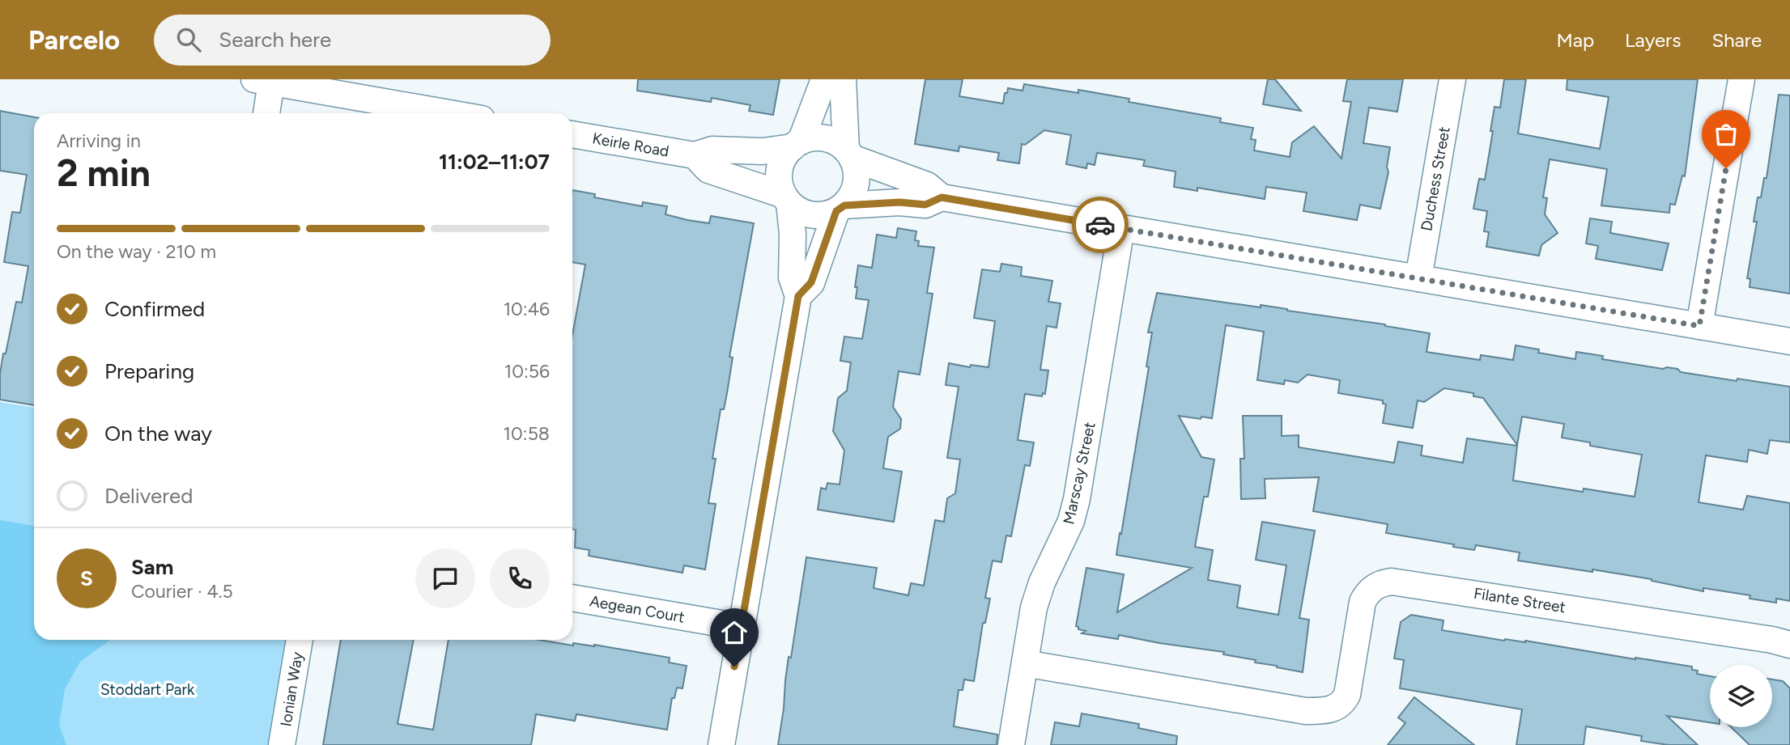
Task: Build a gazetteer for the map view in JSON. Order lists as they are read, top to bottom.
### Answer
{
  "streets": {
    "street": [
      "Keirle Road",
      "Duchess Street",
      "Marscay Street",
      "Filante Street",
      "Aegean Court",
      "Ionian Way"
    ]
  },
  "crossings": [
    ["Marscay Street", "Filante Street"]
  ],
  "parks": ["Stoddart Park"],
  "page": {
    "header": "Parcelo",
    "search": "Search here",
    "nav": ["Map", "Layers", "Share"],
    "heading": ["2 min", "Arriving in", "11:02–11:07"],
    "panel": ["Sam", "Courier · 4.5"],
    "bar": "On the way · 210 m",
    "list": [
      ["Confirmed", "10:46"],
      ["Preparing", "10:56"],
      ["On the way", "10:58"],
      "Delivered"
    ],
    "round": "S"
  }
}
